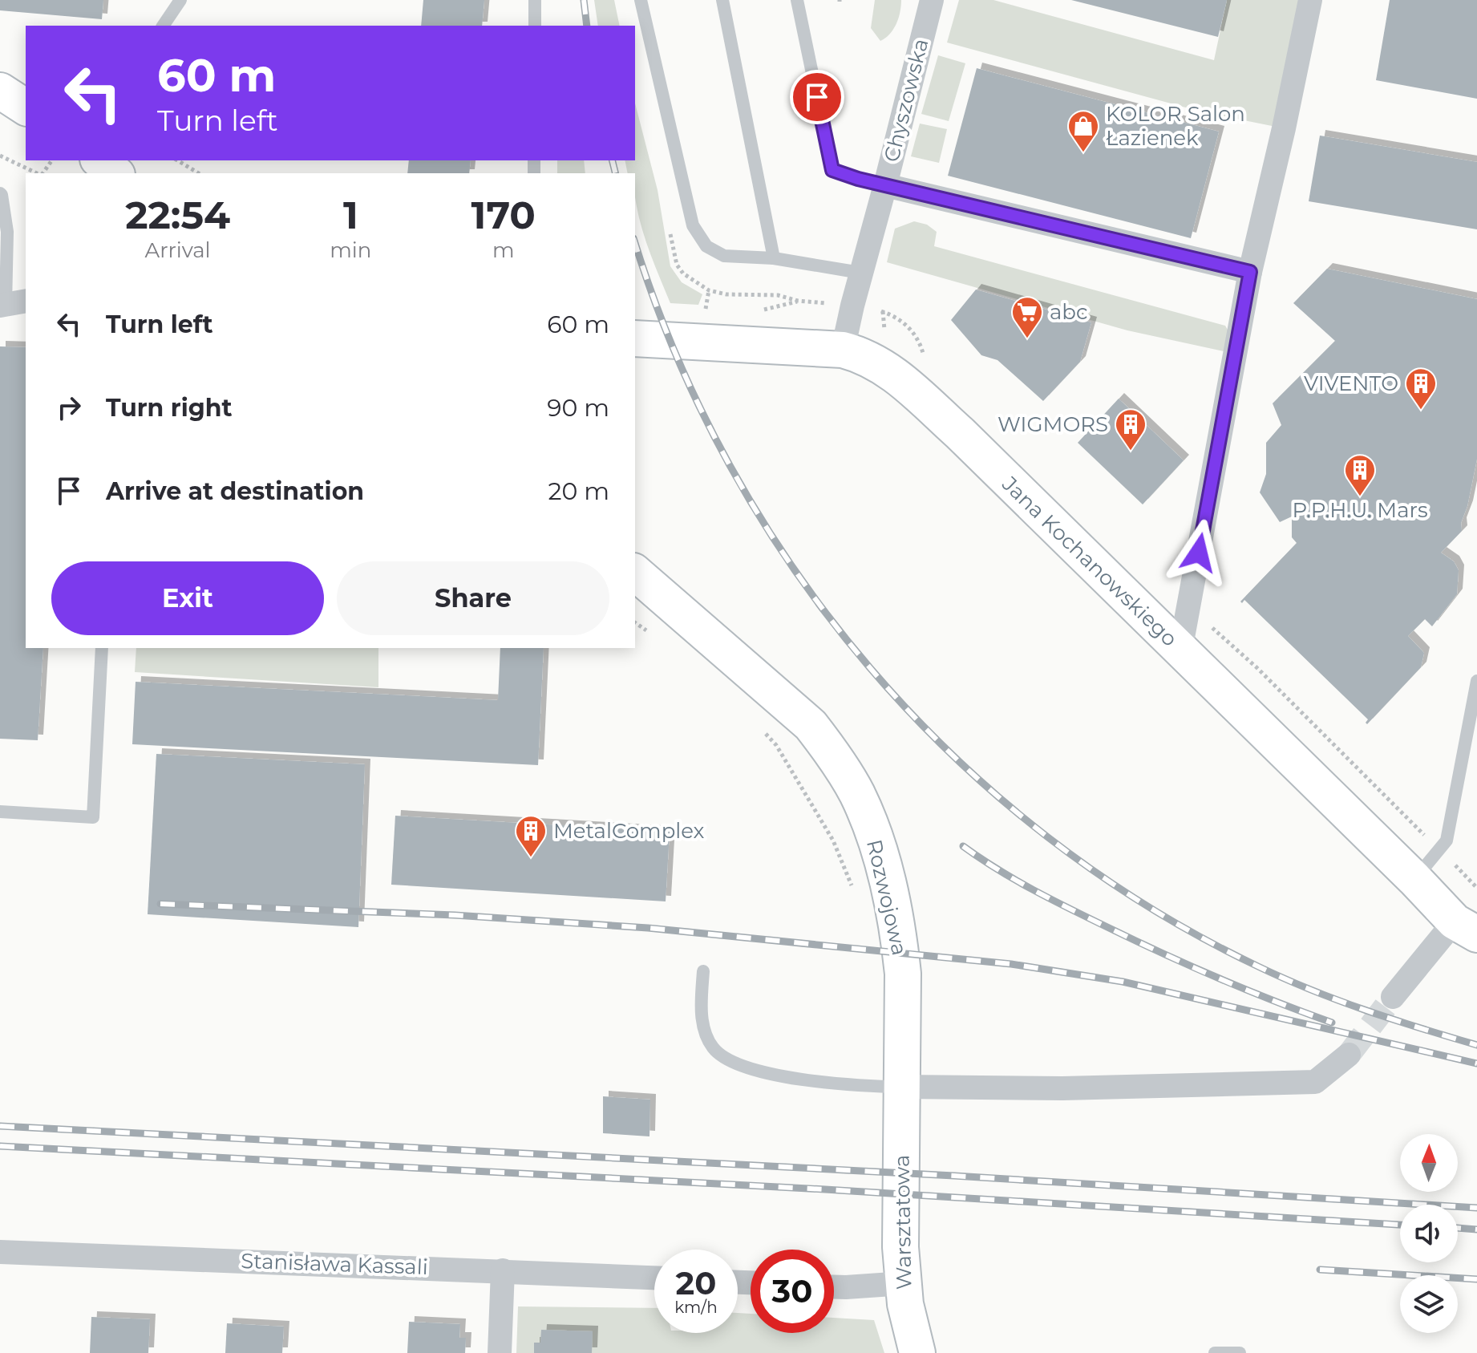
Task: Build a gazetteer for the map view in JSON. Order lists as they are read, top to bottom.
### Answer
{
  "streets": {
    "street": [
      "Chyszowska",
      "Jana Kochanowskiego",
      "Rozwojowa",
      "Warsztatowa",
      "Stanisława Kassali"
    ]
  },
  "crossings": [
    ["Chyszowska", "Jana Kochanowskiego"],
    ["Rozwojowa", "Warsztatowa"]
  ],
  "places": {
    "shop": ["KOLOR Salon Łazienek"],
    "supermarket": ["abc"],
    "building": [
      "VIVENTO",
      "WIGMORS",
      "P.P.H.U. Mars",
      "MetalComplex"
    ]
  },
  "north": "top",
  "page": {
    "turn": ["60 m", "Turn left"],
    "eta": [
      "22:54",
      "Arrival",
      "1",
      "min",
      "170",
      "m"
    ],
    "list": [
      {
        "name": "Turn left",
        "value": "60 m"
      },
      {
        "name": "Turn right",
        "value": "90 m"
      },
      {
        "name": "Arrive at destination",
        "value": "20 m"
      }
    ],
    "buttons": ["Exit", "Share"],
    "speed": "20 km/h",
    "limit": "30"
  }
}
